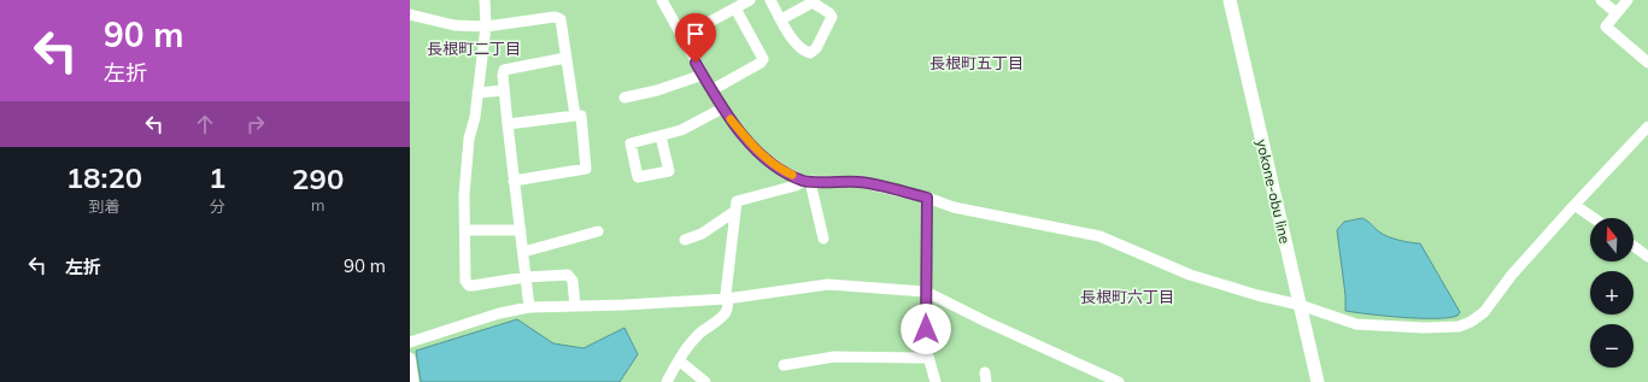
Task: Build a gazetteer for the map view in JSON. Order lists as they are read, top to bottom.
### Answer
{
  "streets": {
    "main road": ["yokone-obu line"]
  },
  "districts": ["長根町二丁目", "長根町五丁目", "長根町六丁目"],
  "north": "top",
  "page": {
    "turn": ["90 m", "左折"],
    "eta": [
      "18:20",
      "到着",
      "1",
      "分",
      "290",
      "m"
    ],
    "map_buttons": ["+", "−"],
    "list": [
      {
        "name": "左折",
        "value": "90 m"
      }
    ]
  }
}
